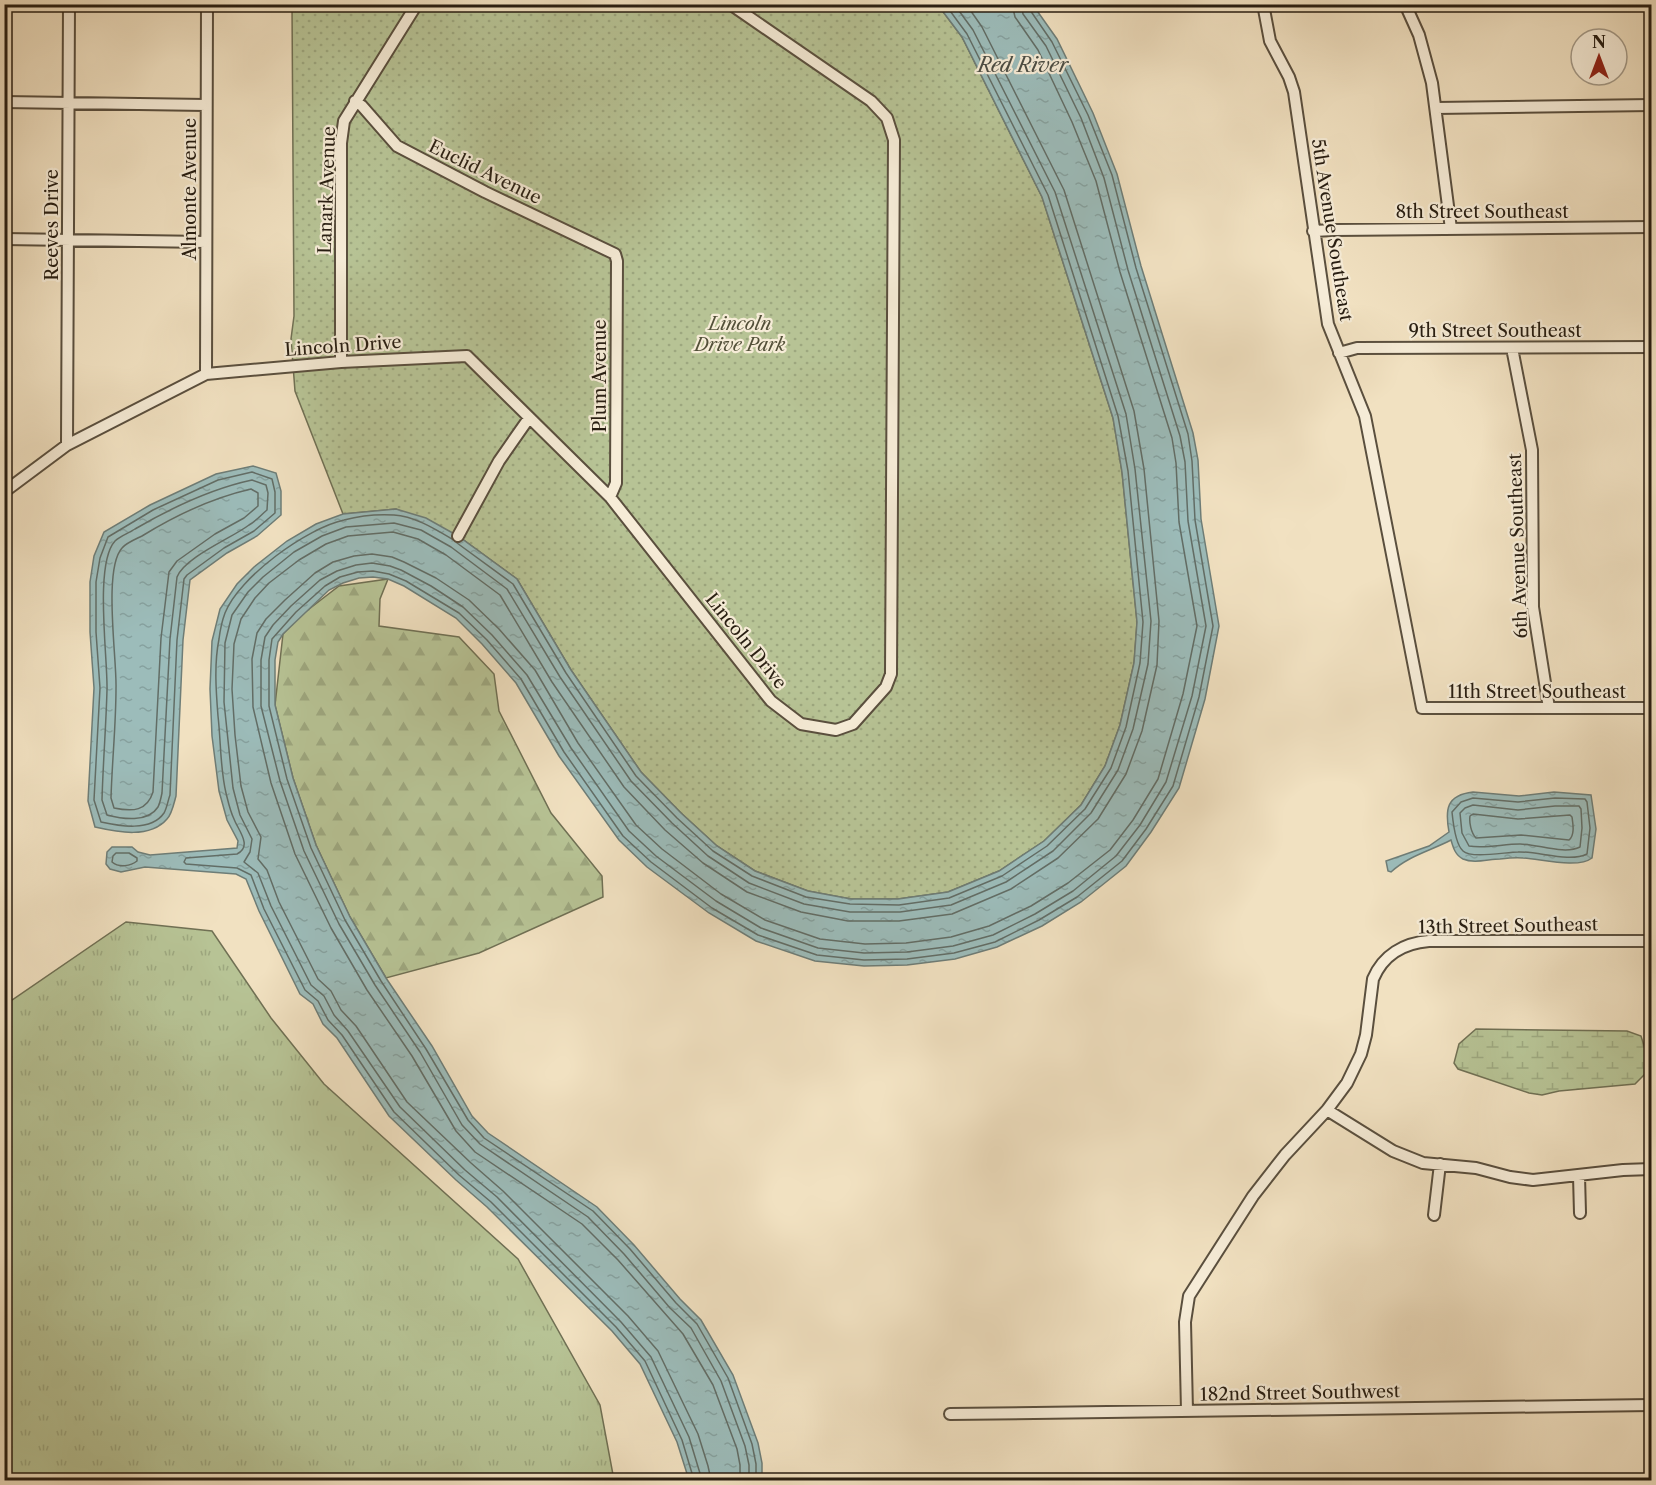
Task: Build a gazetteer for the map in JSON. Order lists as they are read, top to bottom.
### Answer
{
  "streets": {
    "street": [
      "Euclid Avenue",
      "Almonte Avenue",
      "Lanark Avenue",
      "8th Street Southeast",
      "Reeves Drive",
      "5th Avenue Southeast",
      "9th Street Southeast",
      "Lincoln Drive",
      "Plum Avenue",
      "6th Avenue Southeast",
      "11th Street Southeast",
      "13th Street Southeast",
      "182nd Street Southwest"
    ]
  },
  "crossings": [
    ["Euclid Avenue", "Lanark Avenue"],
    ["Euclid Avenue", "Plum Avenue"],
    ["Almonte Avenue", "Lincoln Drive"],
    ["Lanark Avenue", "Lincoln Drive"],
    ["8th Street Southeast", "5th Avenue Southeast"],
    ["Reeves Drive", "Lincoln Drive"],
    ["5th Avenue Southeast", "9th Street Southeast"],
    ["5th Avenue Southeast", "11th Street Southeast"],
    ["9th Street Southeast", "6th Avenue Southeast"],
    ["Lincoln Drive", "Plum Avenue"],
    ["6th Avenue Southeast", "11th Street Southeast"]
  ],
  "water": ["Red River"],
  "parks": ["Lincoln Drive Park"],
  "north": "top"
}
